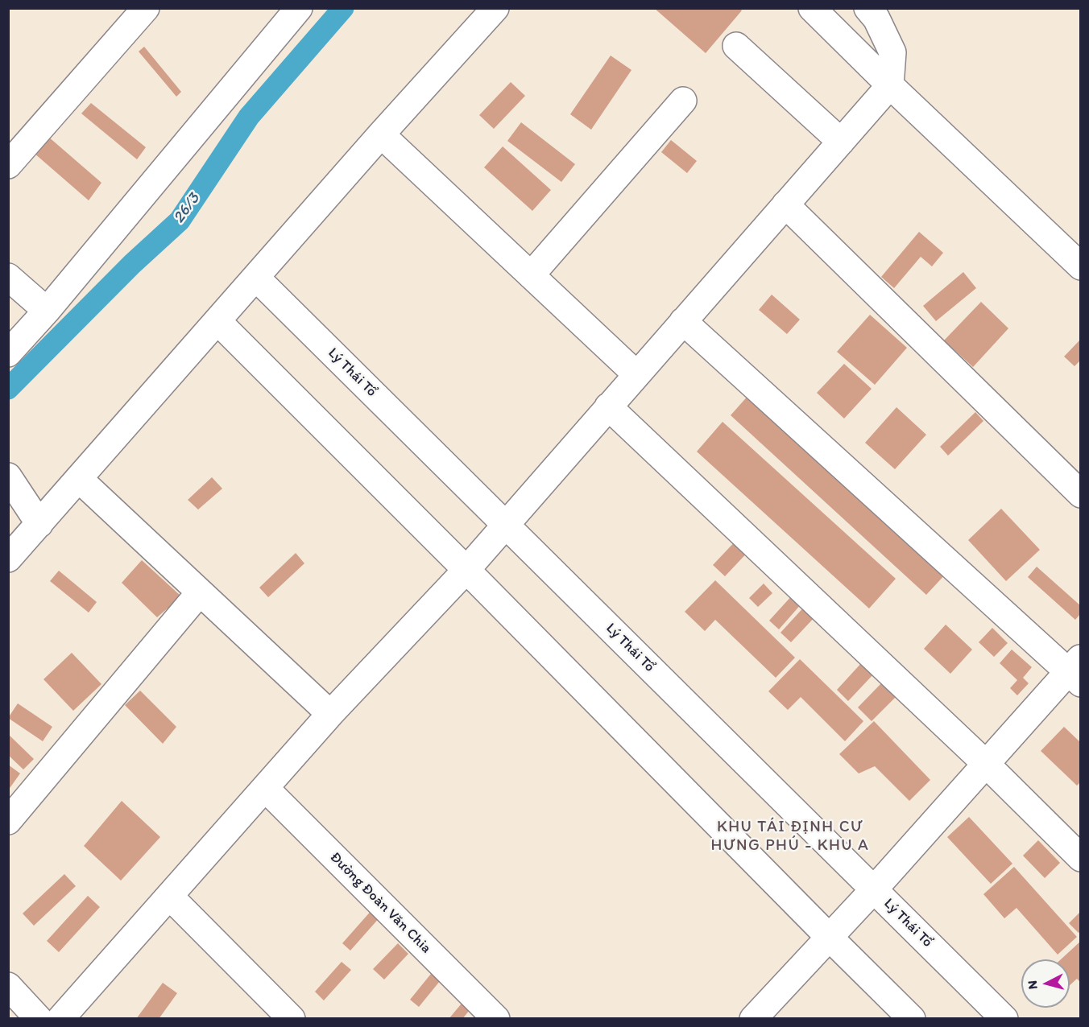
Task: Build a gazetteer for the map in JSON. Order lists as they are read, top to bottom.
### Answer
{
  "streets": {
    "street": ["Lý Thái Tổ", "Đường Đoàn Văn Chia"]
  },
  "districts": ["KHU TÁI ĐỊNH CƯ HƯNG PHÚ - KHU A"],
  "water": ["26/3"],
  "north": "left"
}
